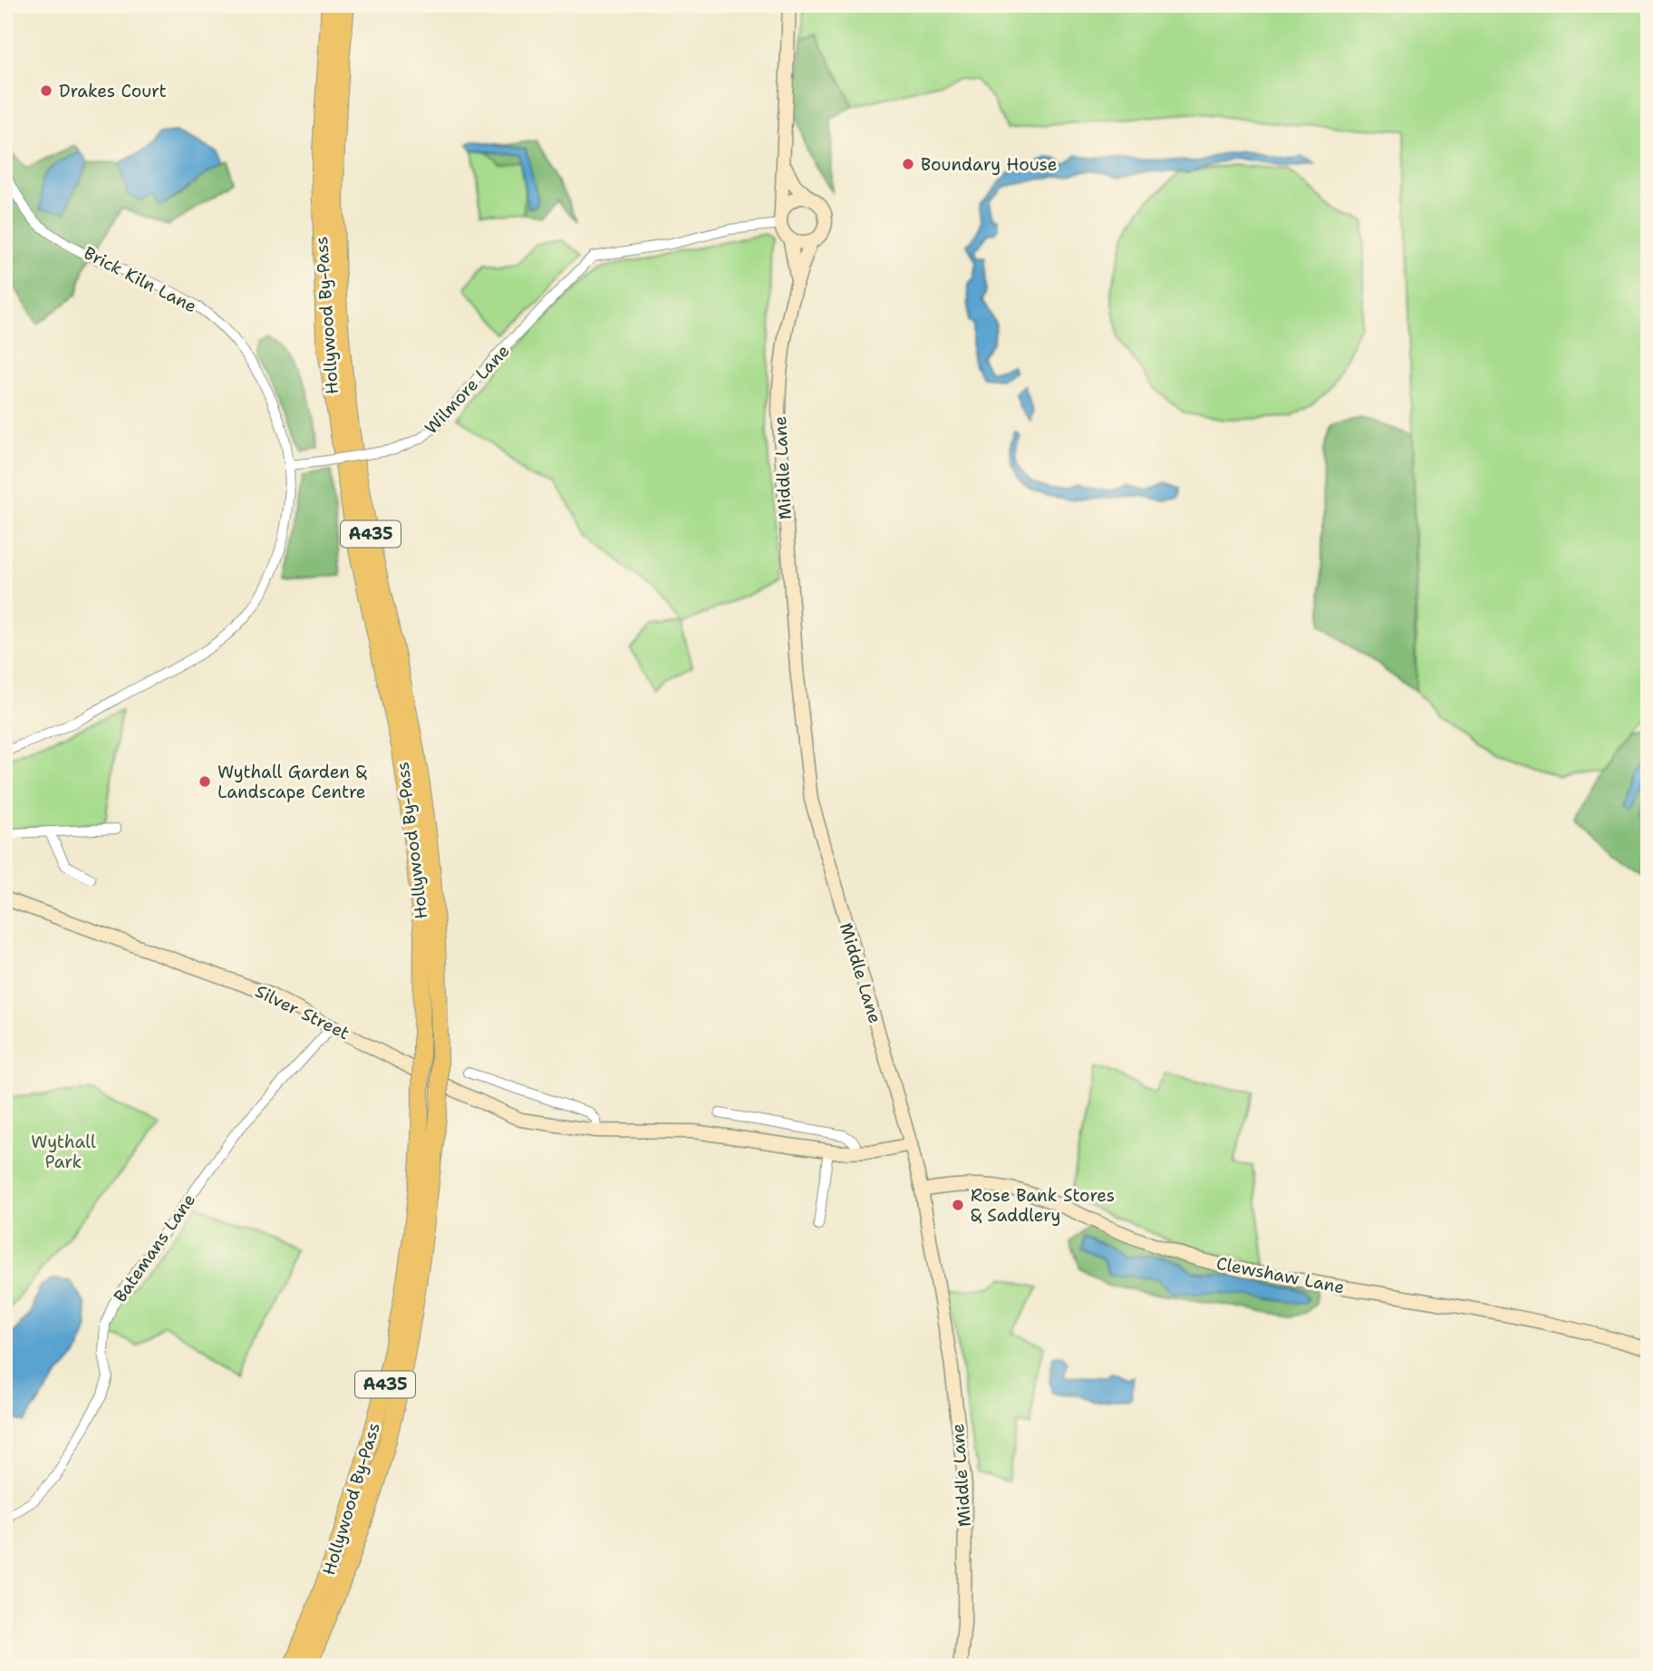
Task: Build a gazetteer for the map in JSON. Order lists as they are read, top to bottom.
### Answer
{
  "streets": {
    "highway": ["Hollywood By-Pass", "A435"],
    "street": [
      "Brick Kiln Lane",
      "Wilmore Lane",
      "Middle Lane",
      "Silver Street",
      "Batemans Lane",
      "Clewshaw Lane"
    ]
  },
  "crossings": [
    ["Brick Kiln Lane", "Wilmore Lane"],
    ["Wilmore Lane", "Middle Lane"],
    ["Middle Lane", "Silver Street"],
    ["Middle Lane", "Clewshaw Lane"],
    ["Silver Street", "Batemans Lane"]
  ],
  "parks": ["Wythall Park"],
  "places": [
    "Drakes Court",
    "Boundary House",
    "Wythall Garden & Landscape Centre",
    "Rose Bank Stores & Saddlery"
  ]
}
